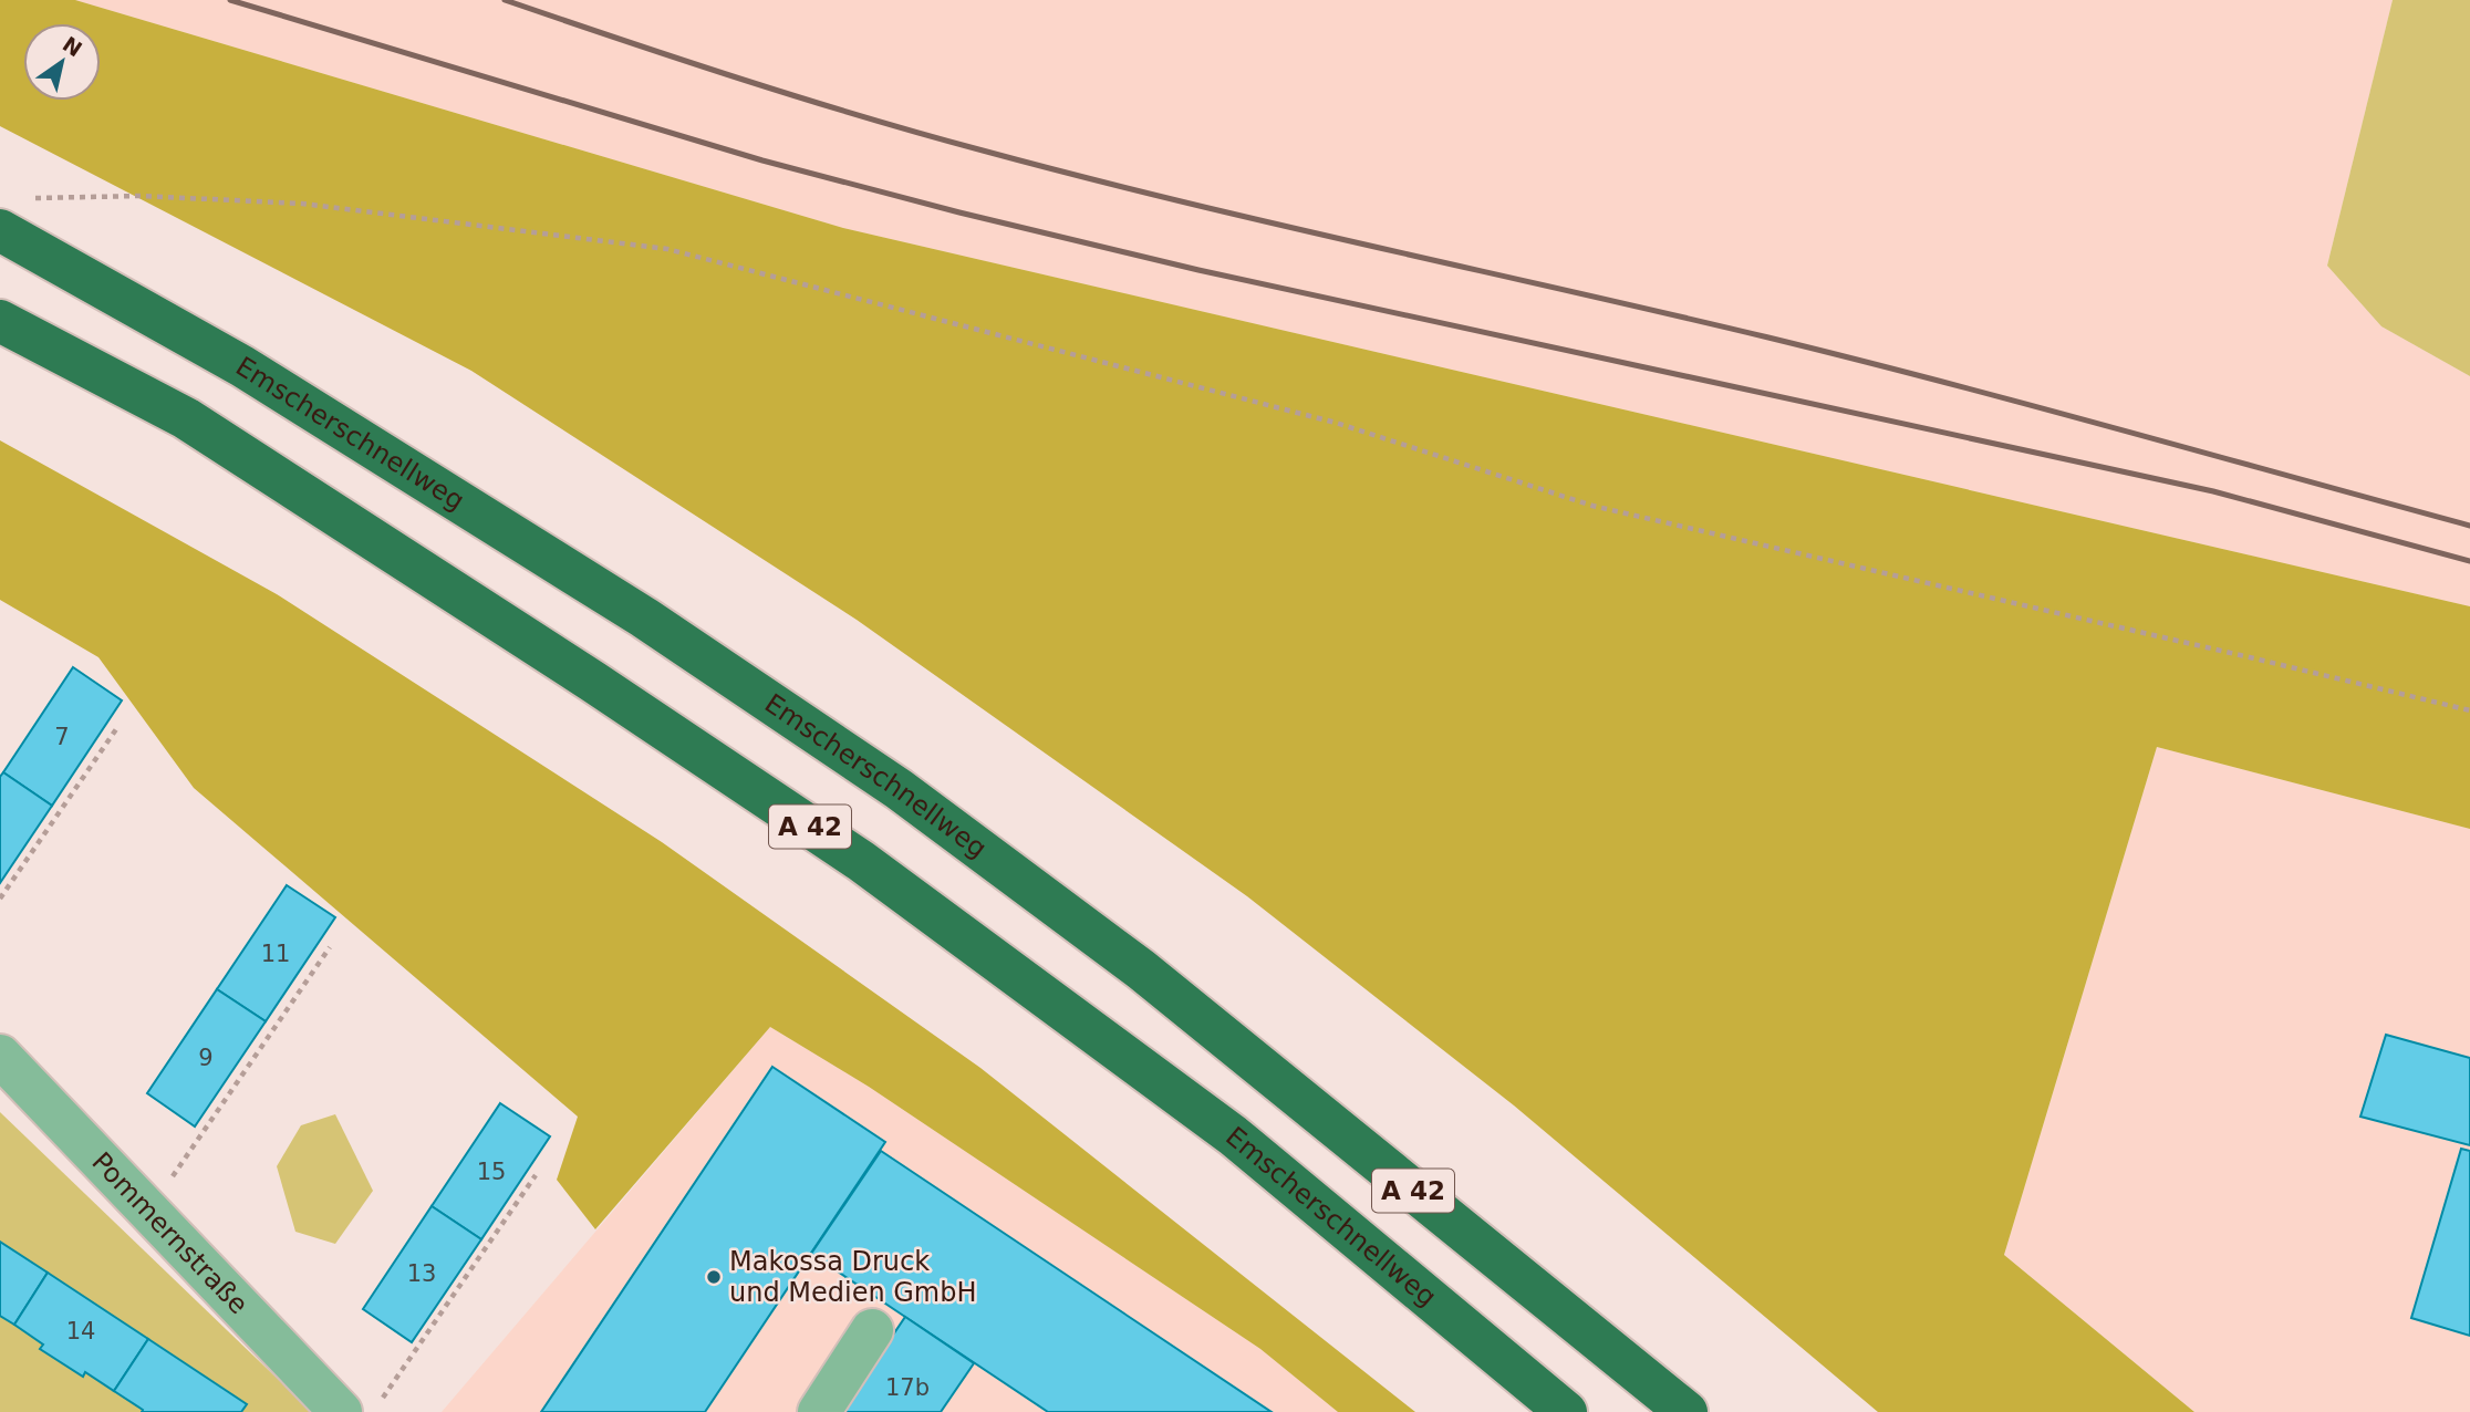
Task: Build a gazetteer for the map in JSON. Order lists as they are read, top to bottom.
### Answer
{
  "streets": {
    "highway": ["Emscherschnellweg", "A 42"],
    "street": ["Pommernstraße"]
  },
  "places": ["Makossa Druck und Medien GmbH"],
  "house_numbers": [
    "7",
    "11",
    "9",
    "15",
    "13",
    "14",
    "17b"
  ],
  "north": "top right"
}
